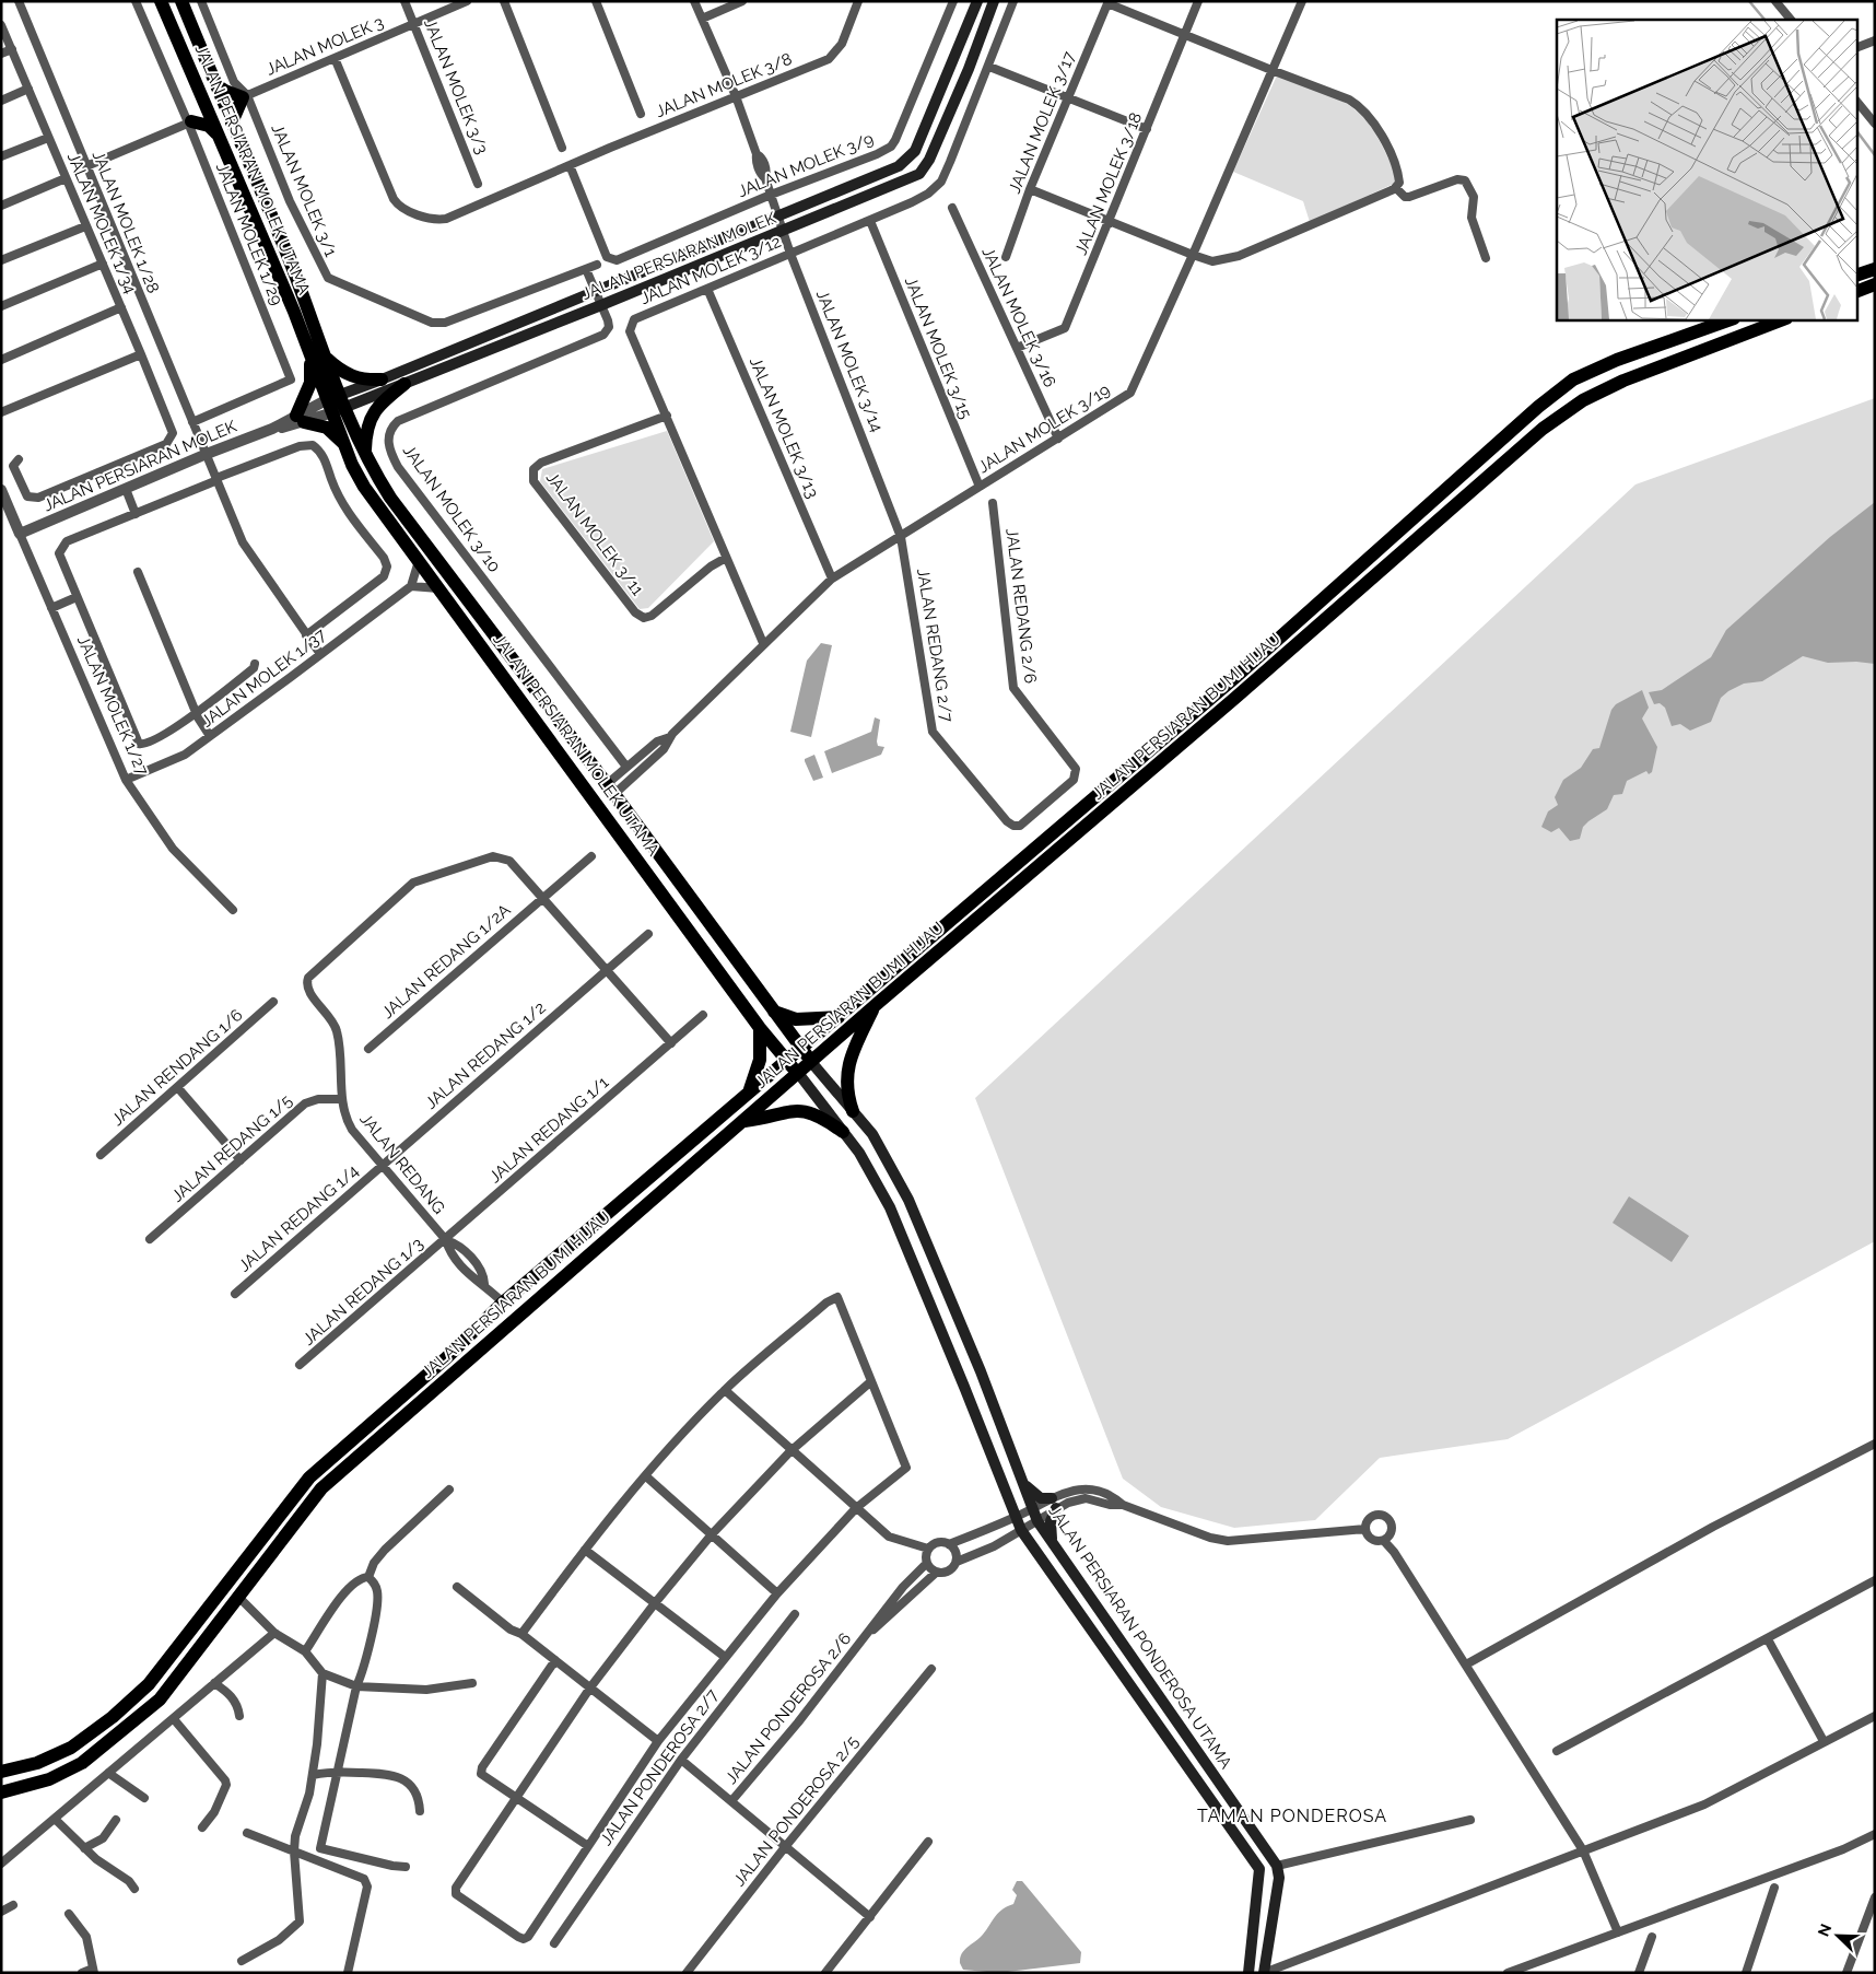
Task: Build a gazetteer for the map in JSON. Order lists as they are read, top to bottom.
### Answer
{
  "streets": {
    "main road": [
      "JALAN PERSIARAN MOLEK UTAMA",
      "JALAN PERSIARAN MOLEK",
      "JALAN PERSIARAN BUMI HIJAU",
      "JALAN PERSIARAN PONDEROSA UTAMA"
    ],
    "street": [
      "JALAN MOLEK 3",
      "JALAN MOLEK 3/8",
      "JALAN MOLEK 3/3",
      "JALAN MOLEK 3/17",
      "JALAN MOLEK 3/9",
      "JALAN MOLEK 3/18",
      "JALAN MOLEK 3/1",
      "JALAN MOLEK 1/28",
      "JALAN MOLEK 1/34",
      "JALAN MOLEK 1/29",
      "JALAN MOLEK 3/12",
      "JALAN MOLEK 3/16",
      "JALAN MOLEK 3/15",
      "JALAN MOLEK 3/14",
      "JALAN MOLEK 3/13",
      "JALAN MOLEK 3/19",
      "JALAN MOLEK 3/10",
      "JALAN MOLEK 3/11",
      "JALAN REDANG 2/6",
      "JALAN REDANG 2/7",
      "JALAN MOLEK 1/37",
      "JALAN MOLEK 1/27",
      "JALAN REDANG 1/2A",
      "JALAN REDANG 1/2",
      "JALAN RENDANG 1/6",
      "JALAN REDANG 1/1",
      "JALAN REDANG 1/5",
      "JALAN REDANG",
      "JALAN REDANG 1/4",
      "JALAN REDANG 1/3",
      "JALAN PONDEROSA 2/6",
      "JALAN PONDEROSA 2/7",
      "JALAN PONDEROSA 2/5"
    ]
  },
  "crossings": [
    ["JALAN MOLEK 3", "JALAN MOLEK 3/8"],
    ["JALAN MOLEK 3", "JALAN MOLEK 3/3"],
    ["JALAN MOLEK 3", "JALAN PERSIARAN MOLEK UTAMA"],
    ["JALAN MOLEK 3", "JALAN MOLEK 3/1"],
    ["JALAN MOLEK 3/8", "JALAN MOLEK 3/9"],
    ["JALAN MOLEK 3/8", "JALAN MOLEK 3/14"],
    ["JALAN MOLEK 3/9", "JALAN MOLEK 3/14"],
    ["JALAN PERSIARAN MOLEK UTAMA", "JALAN PERSIARAN MOLEK"],
    ["JALAN PERSIARAN MOLEK UTAMA", "JALAN MOLEK 3/19"],
    ["JALAN PERSIARAN MOLEK UTAMA", "JALAN PERSIARAN BUMI HIJAU"],
    ["JALAN PERSIARAN MOLEK UTAMA", "JALAN PERSIARAN PONDEROSA UTAMA"],
    ["JALAN MOLEK 3/18", "JALAN MOLEK 3/16"],
    ["JALAN MOLEK 3/1", "JALAN MOLEK 3/10"],
    ["JALAN MOLEK 1/28", "JALAN MOLEK 1/29"],
    ["JALAN MOLEK 1/28", "JALAN PERSIARAN MOLEK"],
    ["JALAN MOLEK 1/28", "JALAN MOLEK 1/37"],
    ["JALAN PERSIARAN MOLEK", "JALAN MOLEK 3/14"],
    ["JALAN PERSIARAN MOLEK", "JALAN MOLEK 3/10"],
    ["JALAN PERSIARAN MOLEK", "JALAN MOLEK 1/27"],
    ["JALAN MOLEK 3/12", "JALAN MOLEK 3/15"],
    ["JALAN MOLEK 3/12", "JALAN MOLEK 3/14"],
    ["JALAN MOLEK 3/12", "JALAN MOLEK 3/13"],
    ["JALAN MOLEK 3/12", "JALAN MOLEK 3/19"],
    ["JALAN MOLEK 3/12", "JALAN MOLEK 3/11"],
    ["JALAN MOLEK 3/16", "JALAN MOLEK 3/19"],
    ["JALAN MOLEK 3/15", "JALAN MOLEK 3/19"],
    ["JALAN MOLEK 3/14", "JALAN MOLEK 3/19"],
    ["JALAN MOLEK 3/14", "JALAN REDANG 2/7"],
    ["JALAN MOLEK 3/13", "JALAN MOLEK 3/19"],
    ["JALAN MOLEK 3/19", "JALAN MOLEK 3/10"],
    ["JALAN MOLEK 3/19", "JALAN REDANG 2/7"],
    ["JALAN REDANG 2/6", "JALAN REDANG 2/7"],
    ["JALAN MOLEK 1/37", "JALAN MOLEK 1/27"],
    ["JALAN PERSIARAN BUMI HIJAU", "JALAN REDANG"],
    ["JALAN PERSIARAN BUMI HIJAU", "JALAN PERSIARAN PONDEROSA UTAMA"],
    ["JALAN REDANG 1/2A", "JALAN REDANG"],
    ["JALAN REDANG 1/2", "JALAN REDANG"],
    ["JALAN REDANG 1/2", "JALAN REDANG 1/4"],
    ["JALAN REDANG 1/1", "JALAN REDANG"],
    ["JALAN REDANG 1/1", "JALAN REDANG 1/3"],
    ["JALAN REDANG 1/5", "JALAN REDANG"],
    ["JALAN REDANG", "JALAN REDANG 1/4"],
    ["JALAN REDANG", "JALAN REDANG 1/3"]
  ],
  "districts": ["TAMAN PONDEROSA"],
  "north": "top left"
}
